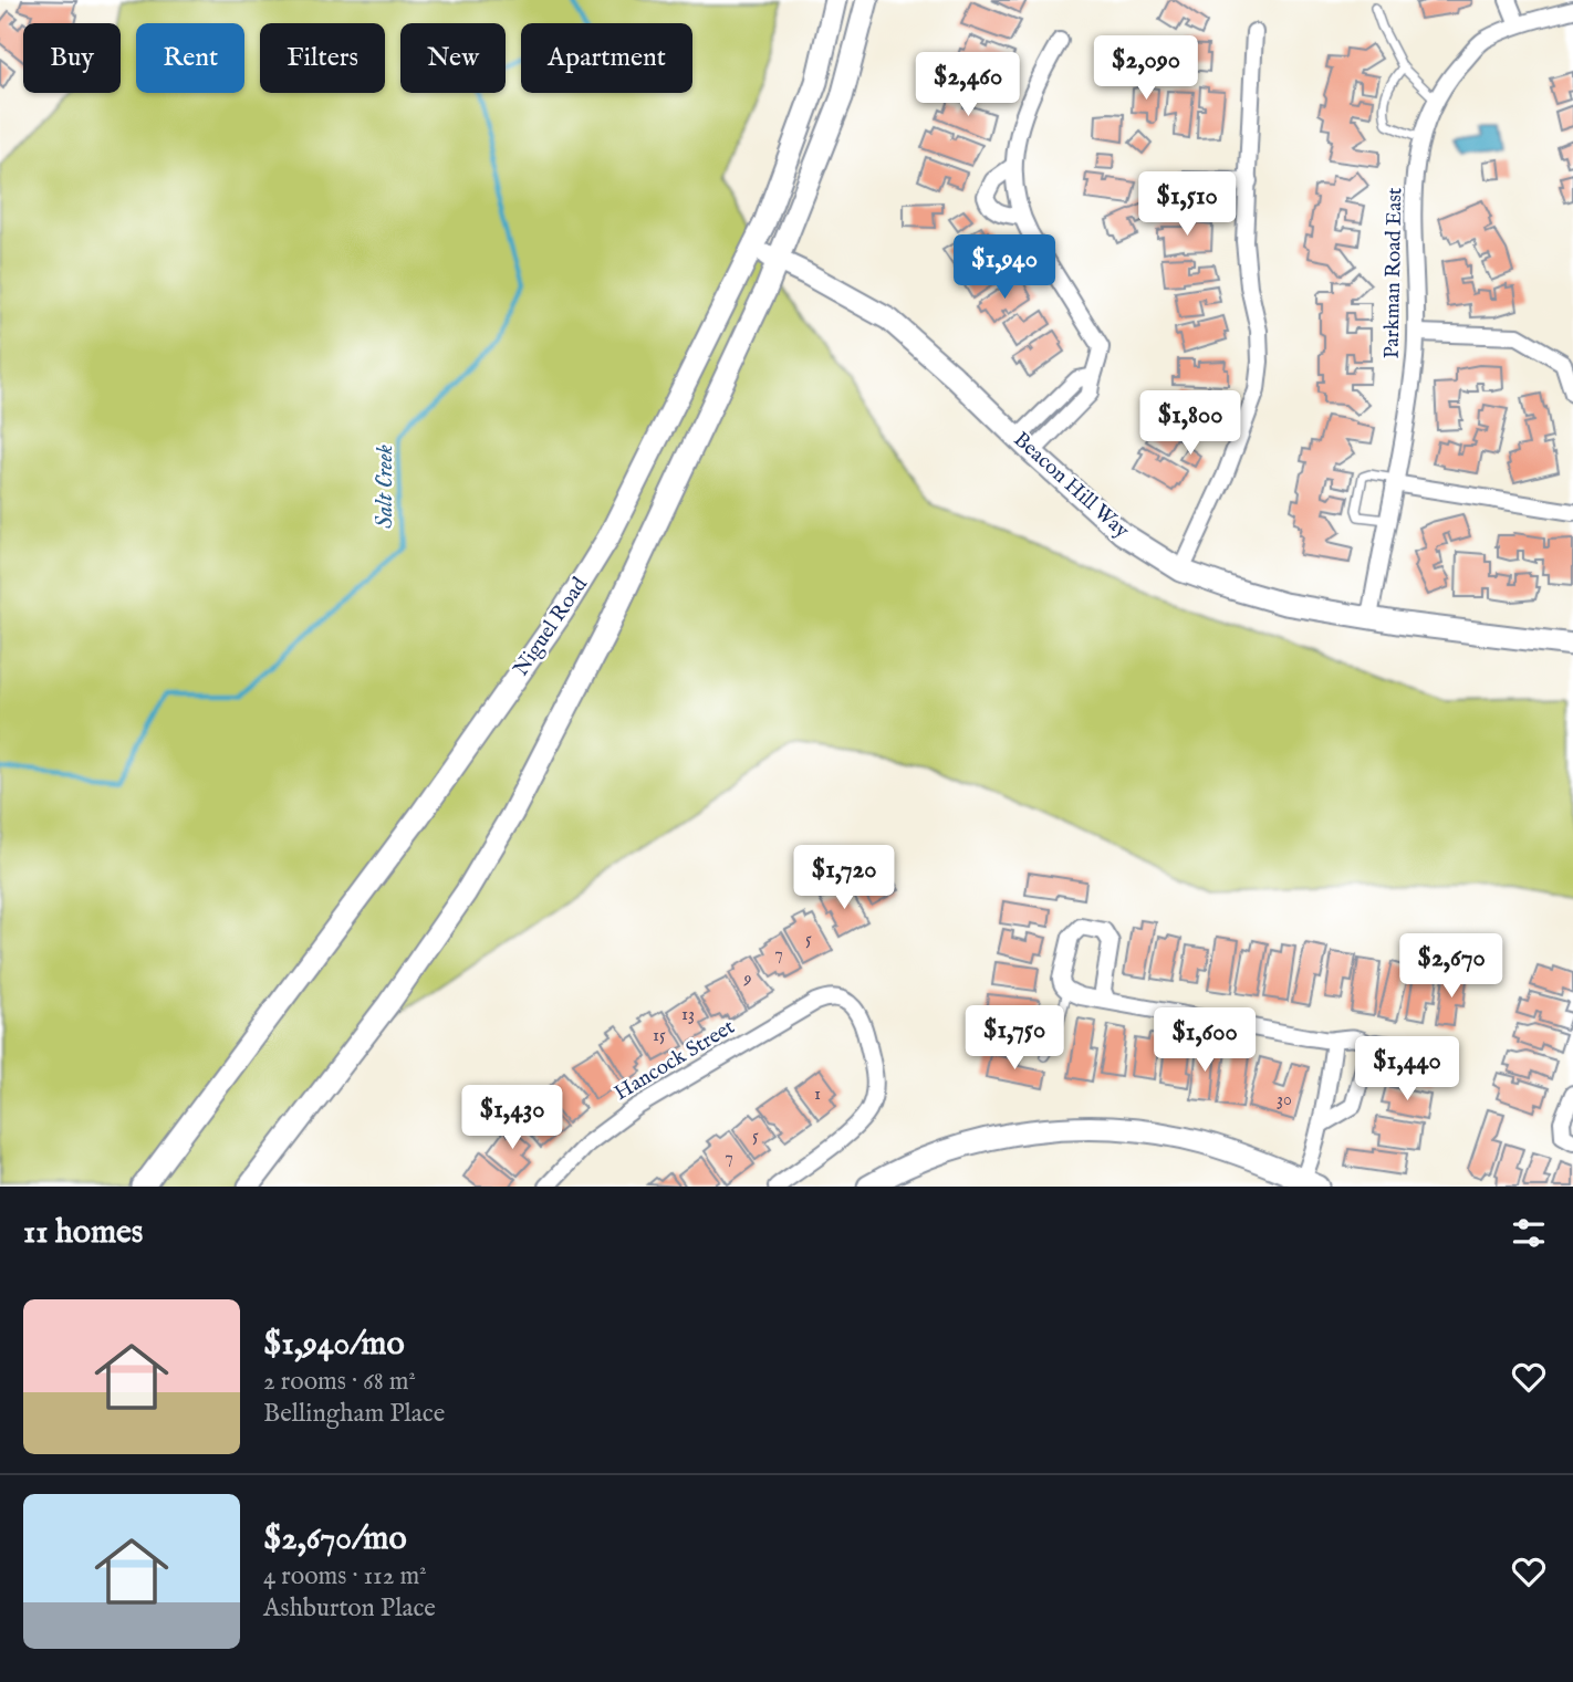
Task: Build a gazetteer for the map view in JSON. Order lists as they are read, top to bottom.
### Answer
{
  "streets": {
    "main road": ["Beacon Hill Way", "Niguel Road"],
    "street": ["Parkman Road East", "Hancock Street"]
  },
  "crossings": [
    ["Parkman Road East", "Beacon Hill Way"],
    ["Beacon Hill Way", "Niguel Road"]
  ],
  "water": ["Salt Creek"],
  "house_numbers": [
    "5",
    "7",
    "9",
    "13",
    "15",
    "1",
    "30",
    "5",
    "7"
  ],
  "page": {
    "chip": [
      "Buy",
      "Rent",
      "Filters",
      "New",
      "Apartment"
    ],
    "price": [
      "$2,090",
      "$2,460",
      "$1,510",
      "$1,940",
      "$1,800",
      "$1,720",
      "$2,670",
      "$1,750",
      "$1,600",
      "$1,440",
      "$1,430"
    ],
    "heading": "11 homes",
    "list": [
      {
        "name": "$1,940/mo",
        "note": "2 rooms · 68 m² · Bellingham Place"
      },
      {
        "name": "$2,670/mo",
        "note": "4 rooms · 112 m² · Ashburton Place"
      }
    ]
  }
}
